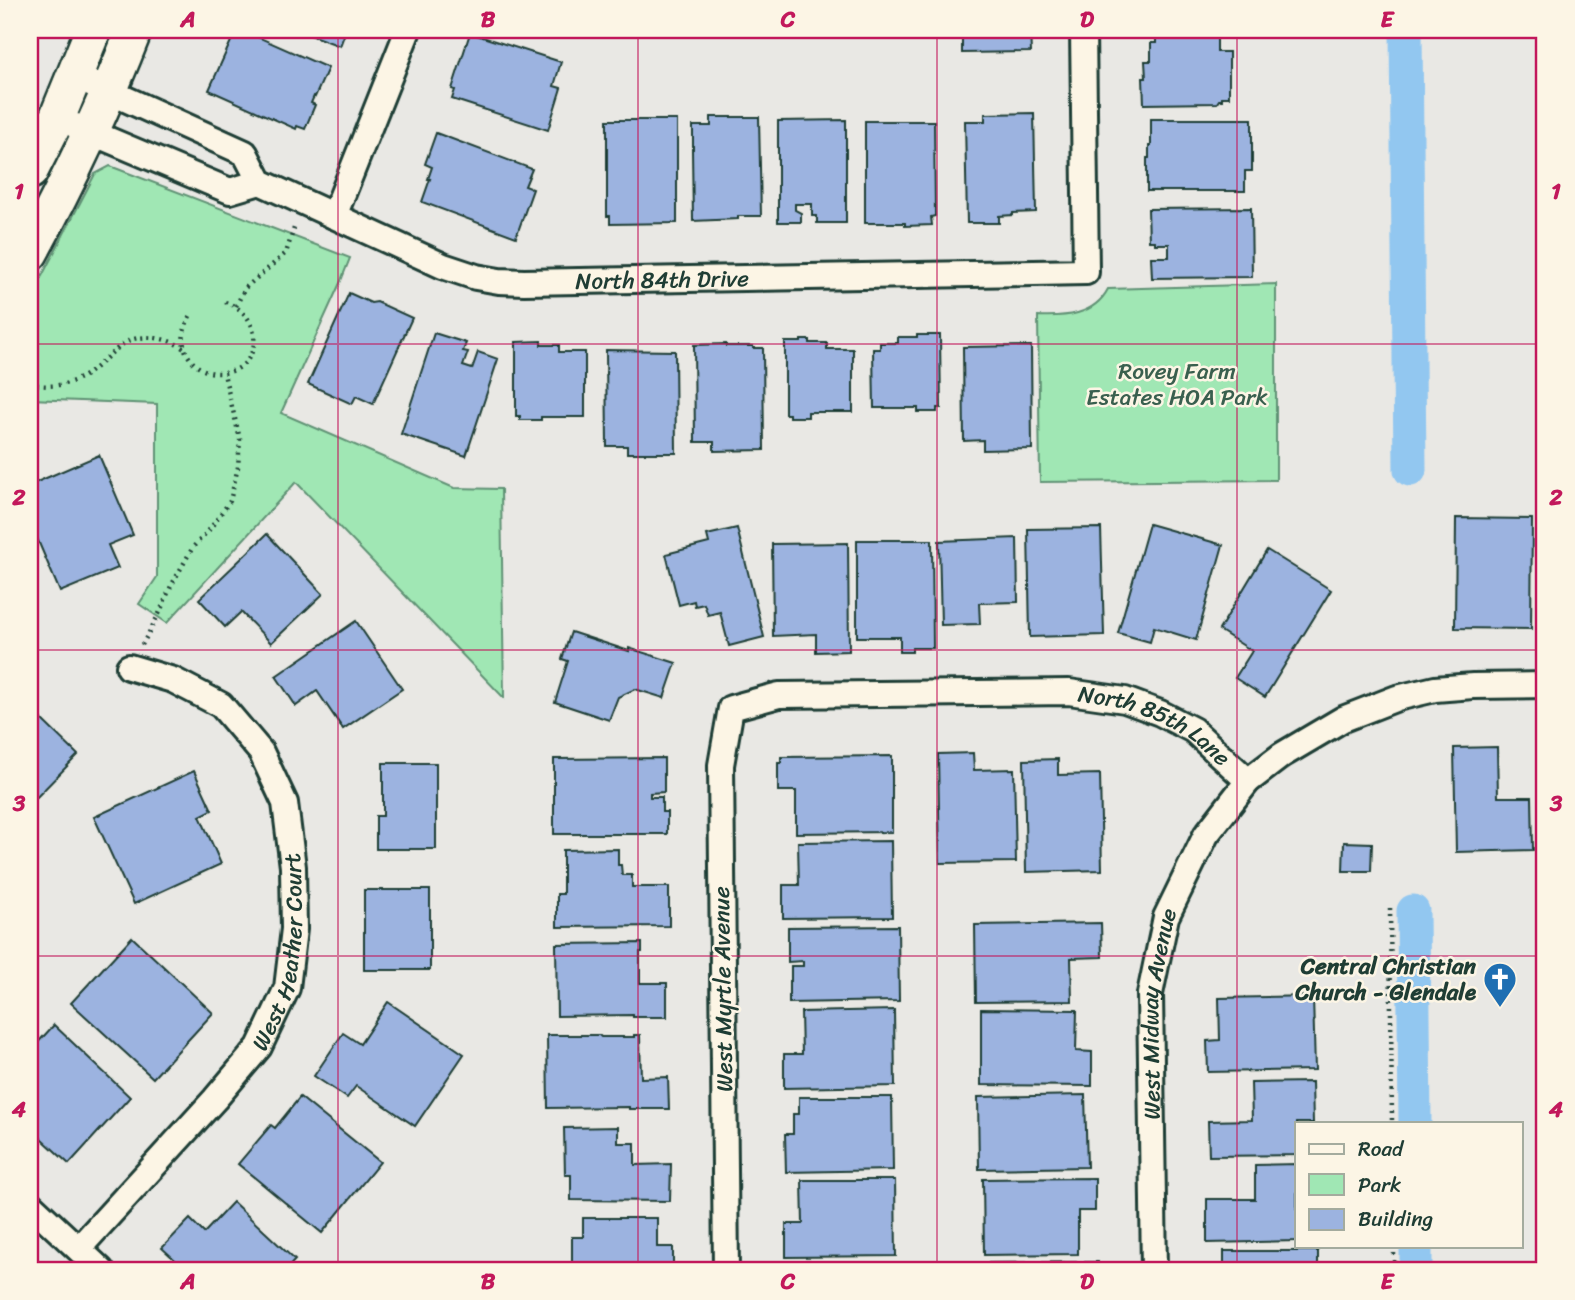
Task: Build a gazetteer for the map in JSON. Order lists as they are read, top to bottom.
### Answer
{
  "streets": {
    "street": [
      "North 84th Drive",
      "North 85th Lane",
      "West Heather Court",
      "West Myrtle Avenue",
      "West Midway Avenue"
    ]
  },
  "crossings": [
    ["North 85th Lane", "West Myrtle Avenue"],
    ["North 85th Lane", "West Midway Avenue"]
  ],
  "parks": ["Rovey Farm Estates HOA Park"],
  "places": {
    "church": ["Central Christian Church - Glendale"]
  },
  "legend": ["Road", "Park", "Building"],
  "grid": {
    "columns": [
      "A",
      "B",
      "C",
      "D",
      "E"
    ],
    "rows": [
      "1",
      "2",
      "3",
      "4"
    ]
  }
}
